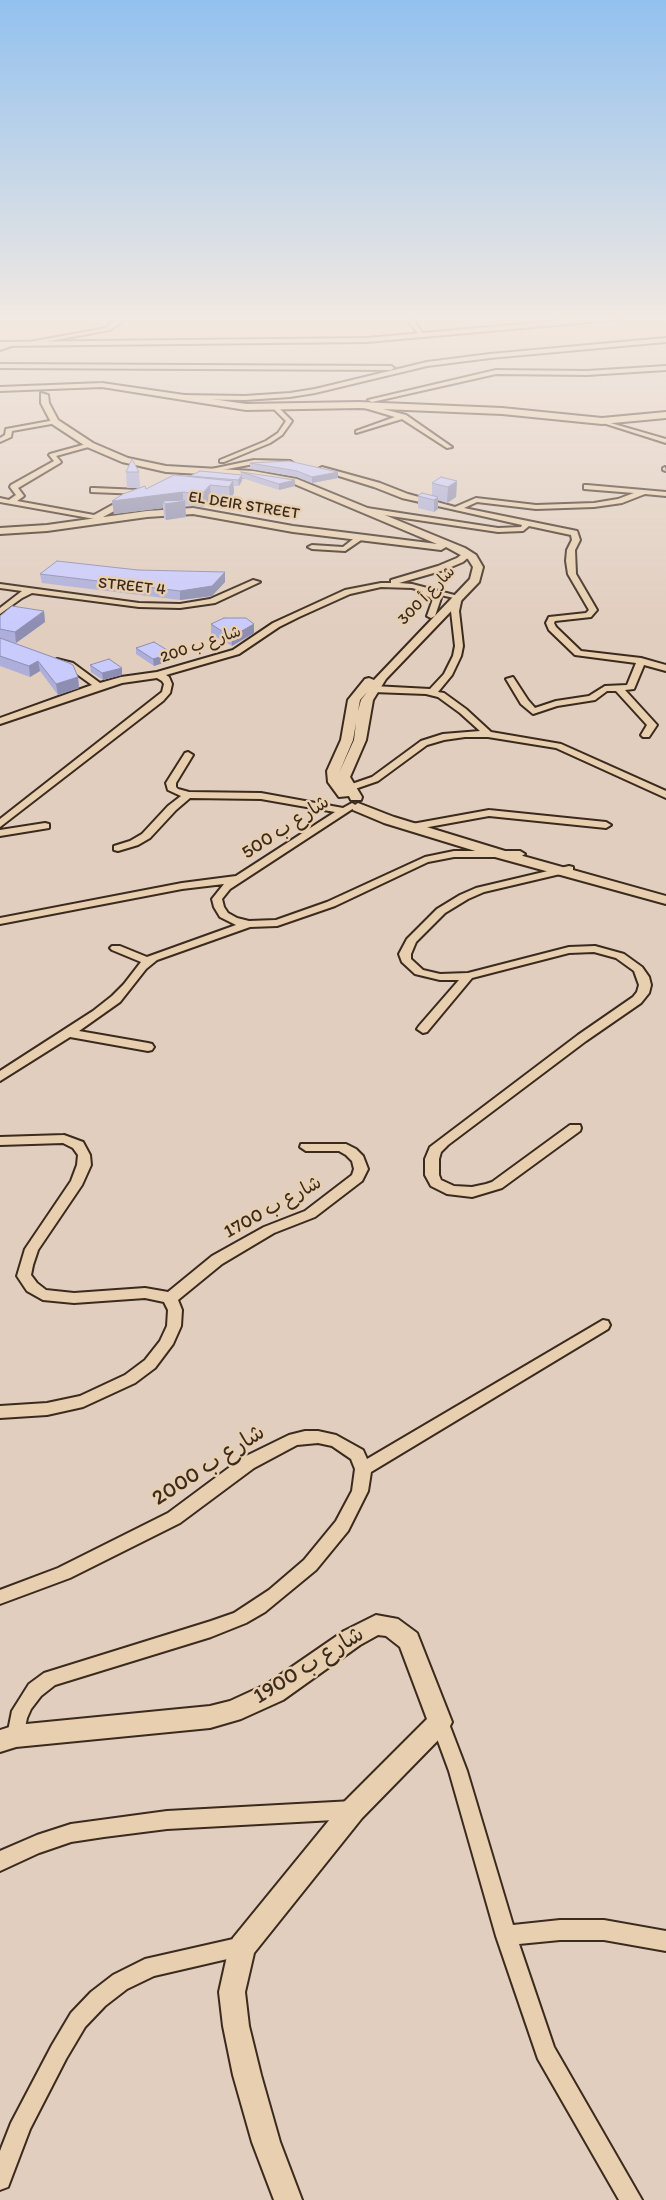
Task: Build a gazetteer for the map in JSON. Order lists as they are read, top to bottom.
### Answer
{
  "streets": {
    "street": [
      "EL DEIR STREET",
      "STREET 4",
      "شارع أ 300",
      "شارع ب 200",
      "شارع ب 500",
      "شارع ب 1700",
      "شارع ب 2000",
      "شارع ب 1900"
    ]
  },
  "crossings": [
    ["شارع أ 300", "شارع ب 200"]
  ]
}
